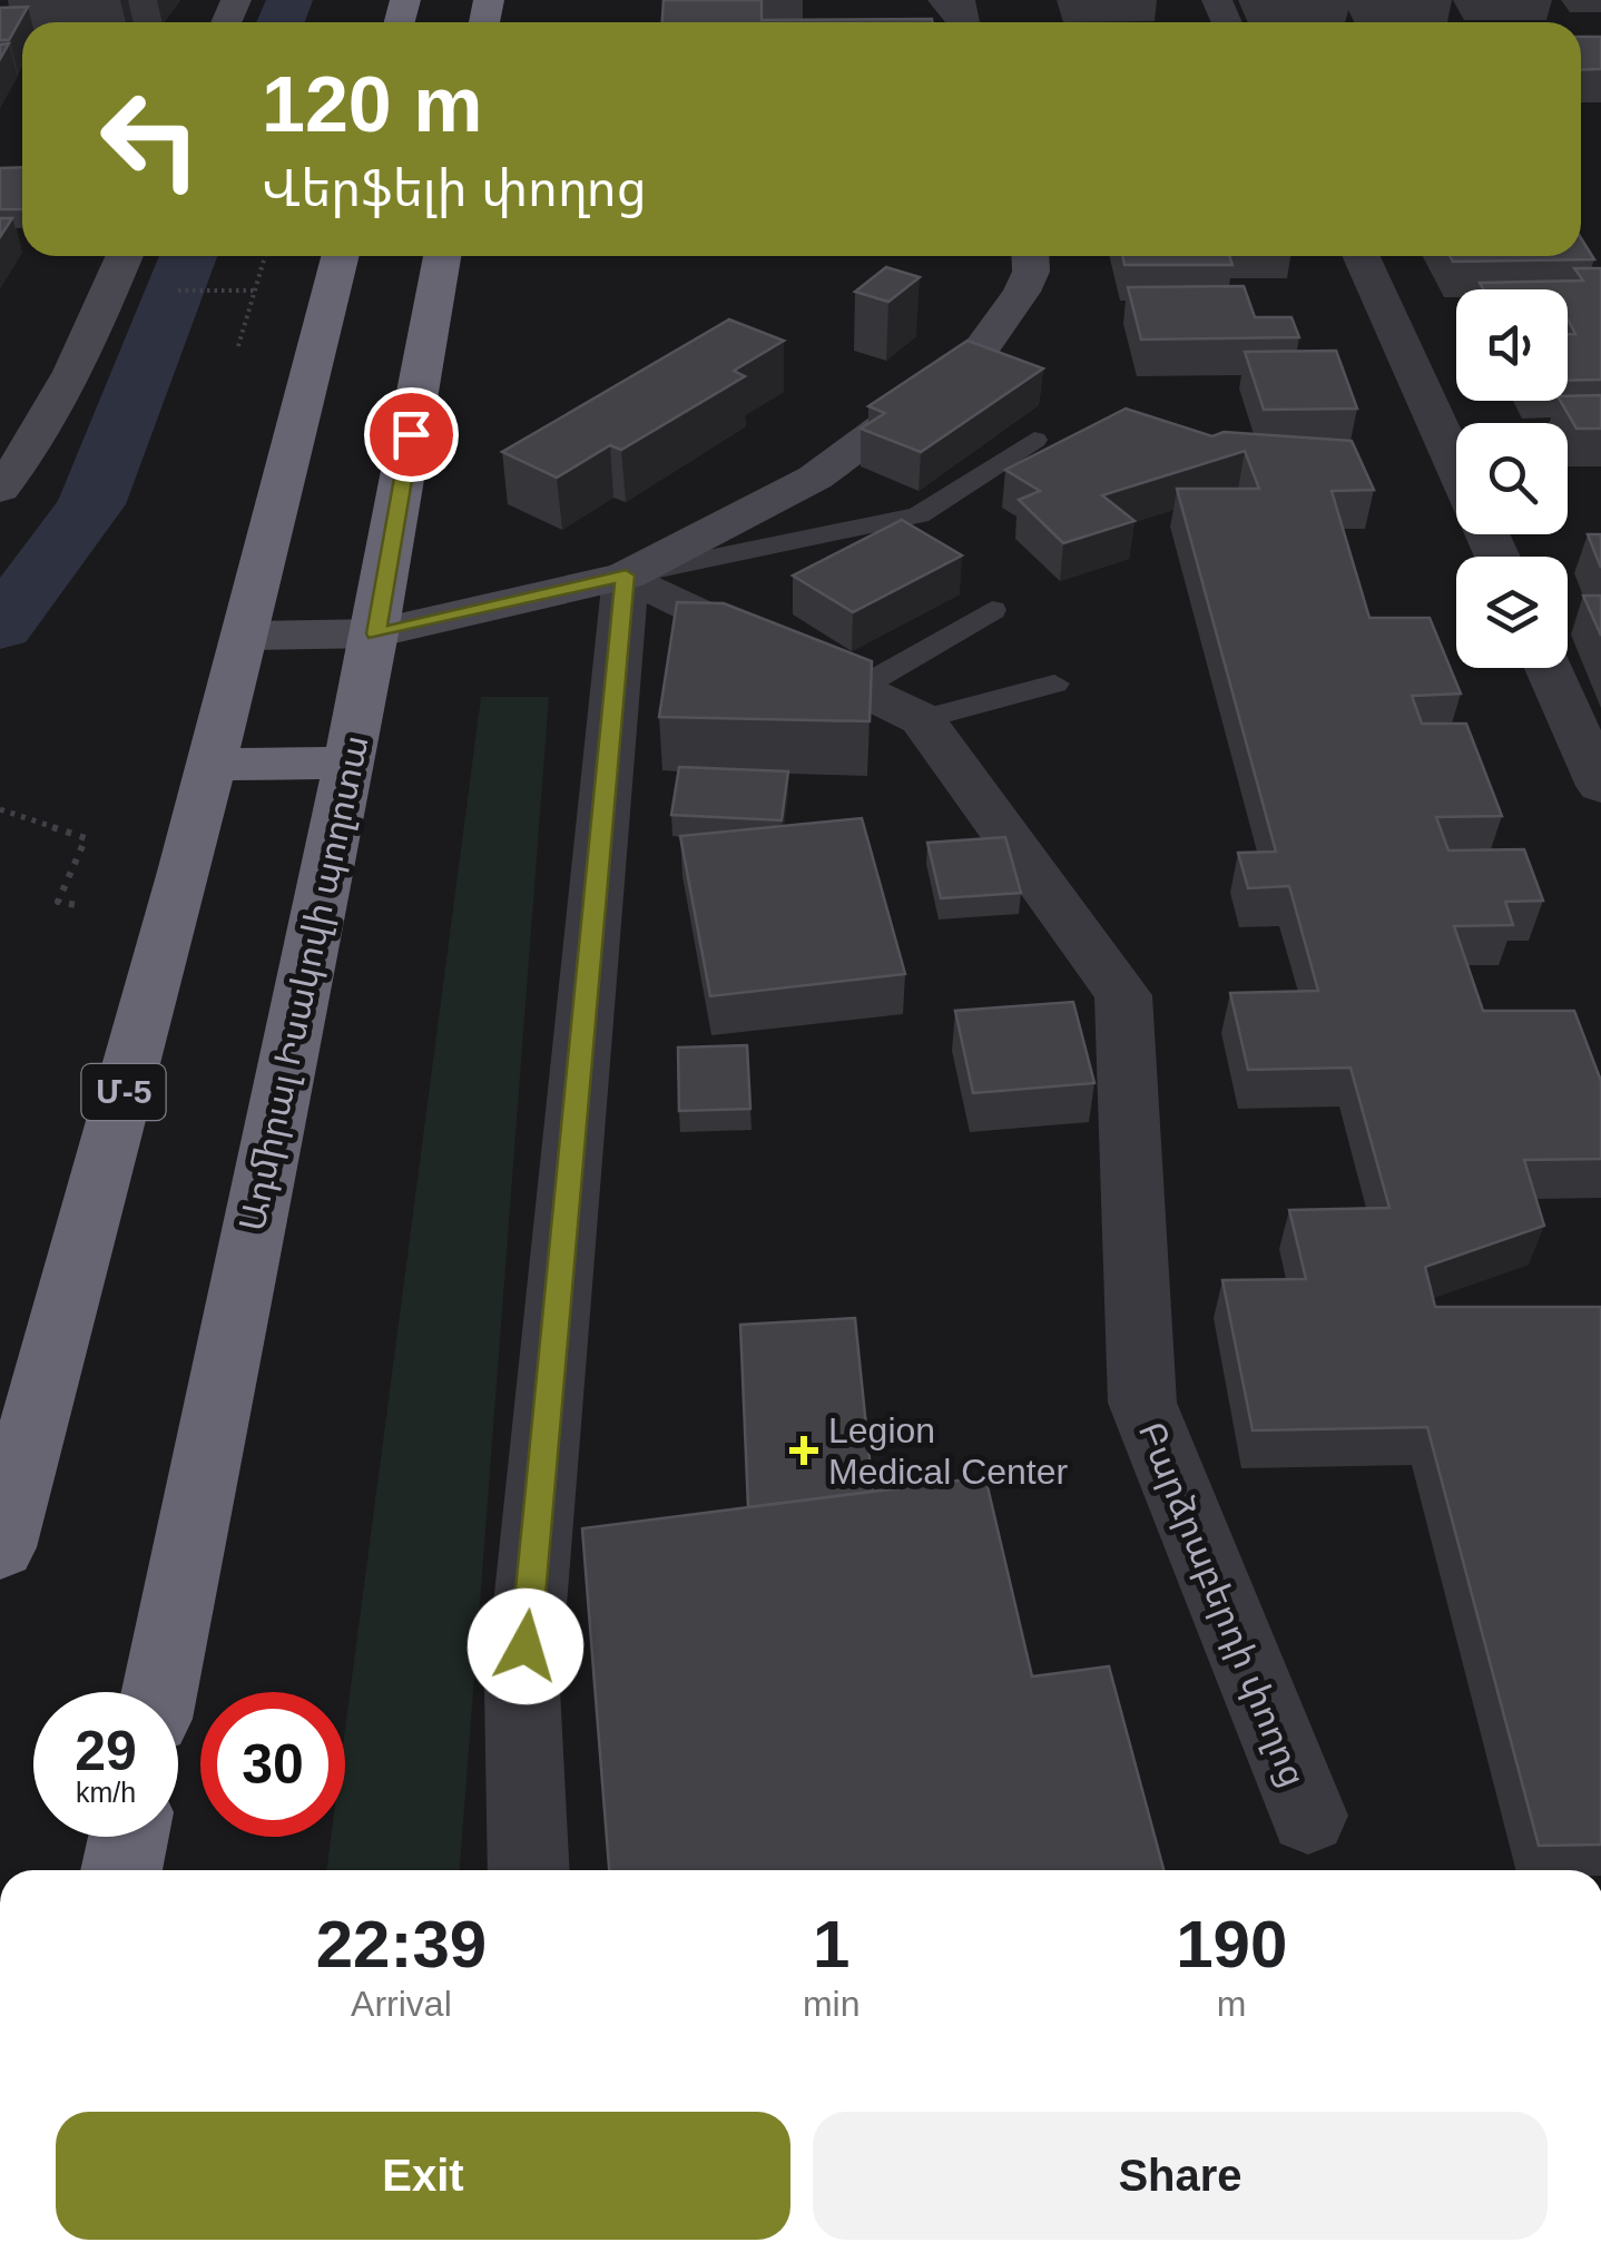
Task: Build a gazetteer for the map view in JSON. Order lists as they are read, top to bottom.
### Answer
{
  "streets": {
    "highway": ["Ադմիրալ Իսակովի պողոտա", "Մ-5"],
    "street": ["Բարձրաբերդի փողոց"]
  },
  "places": {
    "health": ["Legion Medical Center"]
  },
  "page": {
    "turn": ["120 m", "Վերֆելի փողոց"],
    "speed": "29 km/h",
    "limit": "30",
    "eta": [
      "22:39",
      "Arrival",
      "1",
      "min",
      "190",
      "m"
    ],
    "buttons": ["Exit", "Share"]
  }
}
